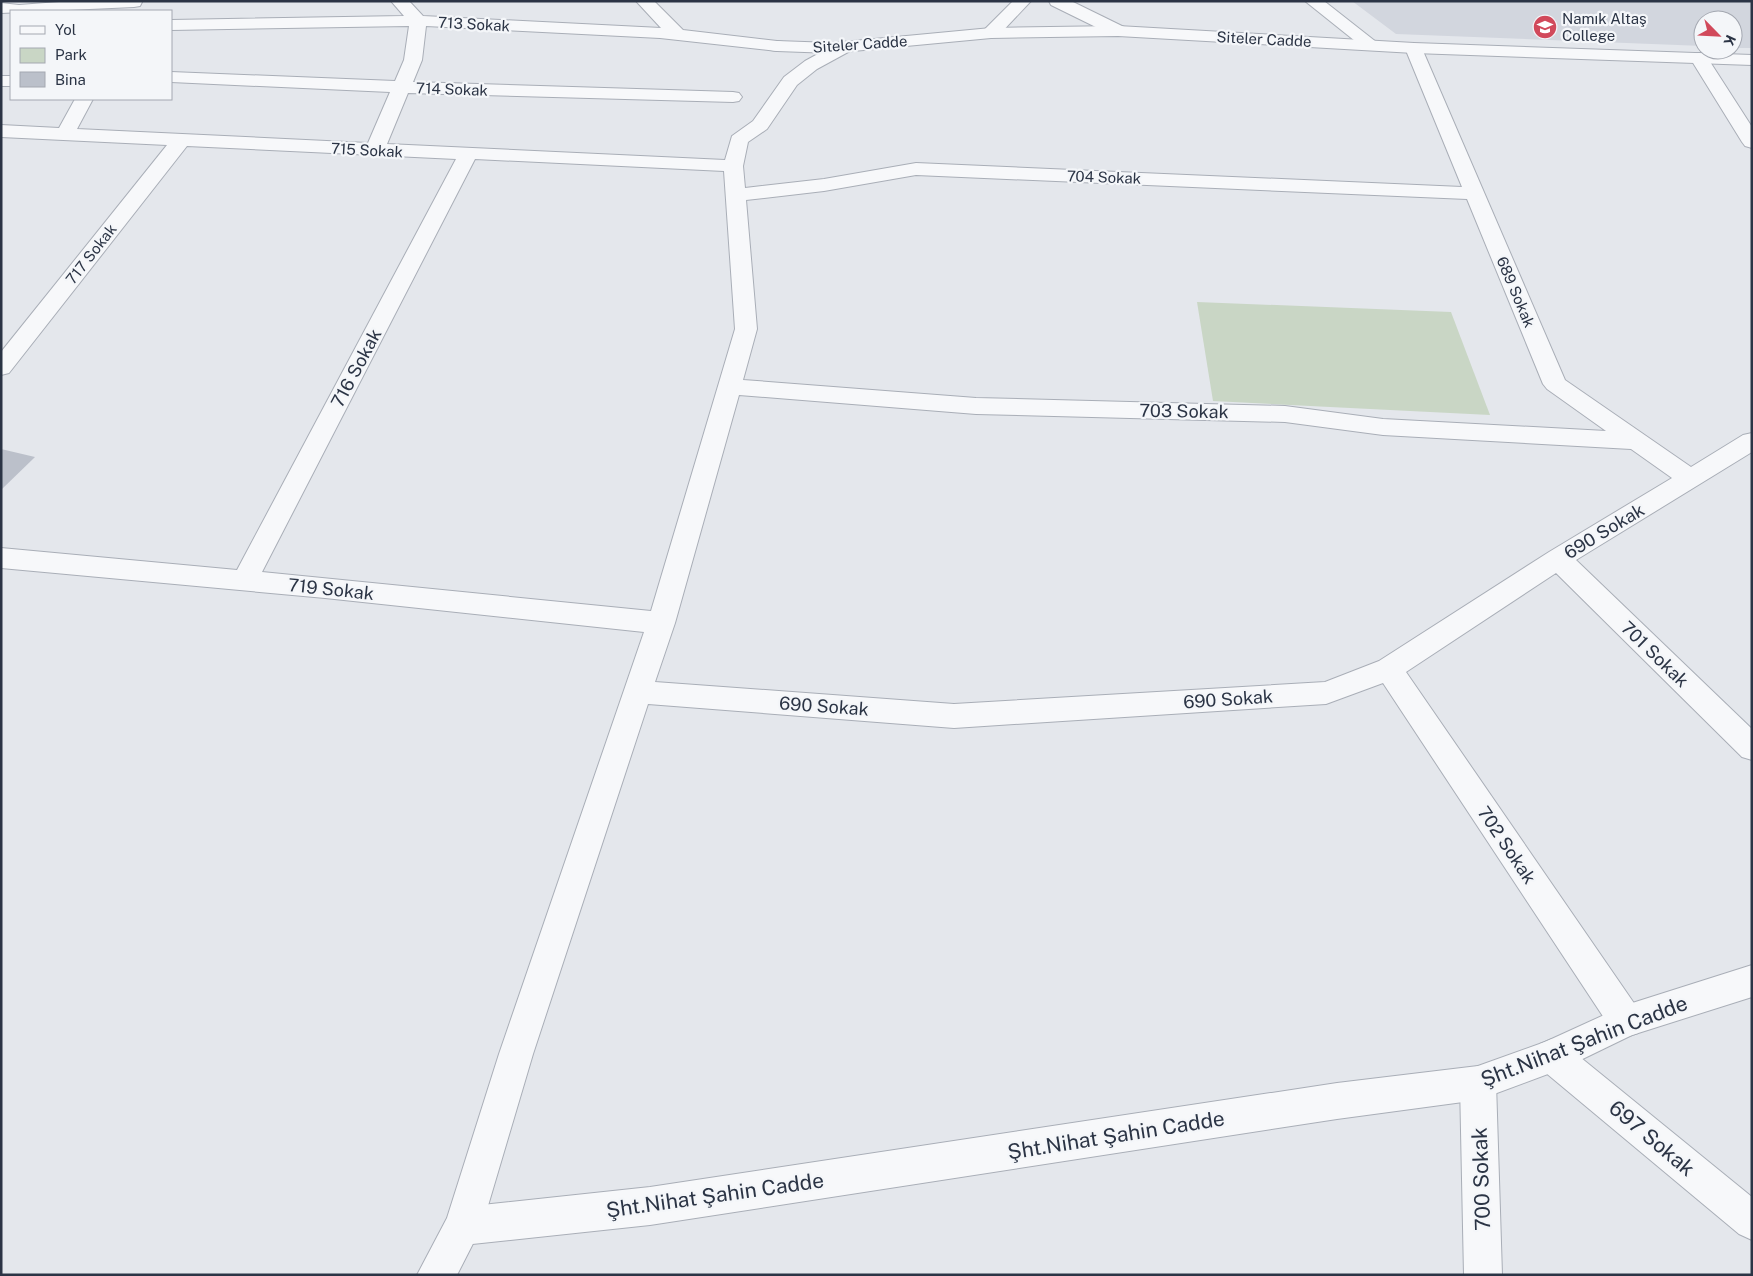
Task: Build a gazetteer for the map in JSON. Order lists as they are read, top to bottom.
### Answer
{
  "streets": {
    "street": [
      "713 Sokak",
      "Siteler Cadde",
      "714 Sokak",
      "715 Sokak",
      "704 Sokak",
      "717 Sokak",
      "689 Sokak",
      "716 Sokak",
      "703 Sokak",
      "690 Sokak",
      "719 Sokak",
      "701 Sokak",
      "702 Sokak",
      "Şht.Nihat Şahin Cadde",
      "697 Sokak",
      "700 Sokak"
    ]
  },
  "crossings": [
    ["713 Sokak", "Siteler Cadde"],
    ["Siteler Cadde", "689 Sokak"],
    ["715 Sokak", "717 Sokak"],
    ["715 Sokak", "716 Sokak"],
    ["704 Sokak", "689 Sokak"],
    ["689 Sokak", "703 Sokak"],
    ["689 Sokak", "690 Sokak"],
    ["716 Sokak", "719 Sokak"],
    ["690 Sokak", "701 Sokak"],
    ["690 Sokak", "702 Sokak"],
    ["702 Sokak", "Şht.Nihat Şahin Cadde"],
    ["Şht.Nihat Şahin Cadde", "697 Sokak"],
    ["Şht.Nihat Şahin Cadde", "700 Sokak"]
  ],
  "places": {
    "school or university": ["Namık Altaş College"]
  },
  "legend": ["Yol", "Park", "Bina"],
  "north": "bottom right"
}
